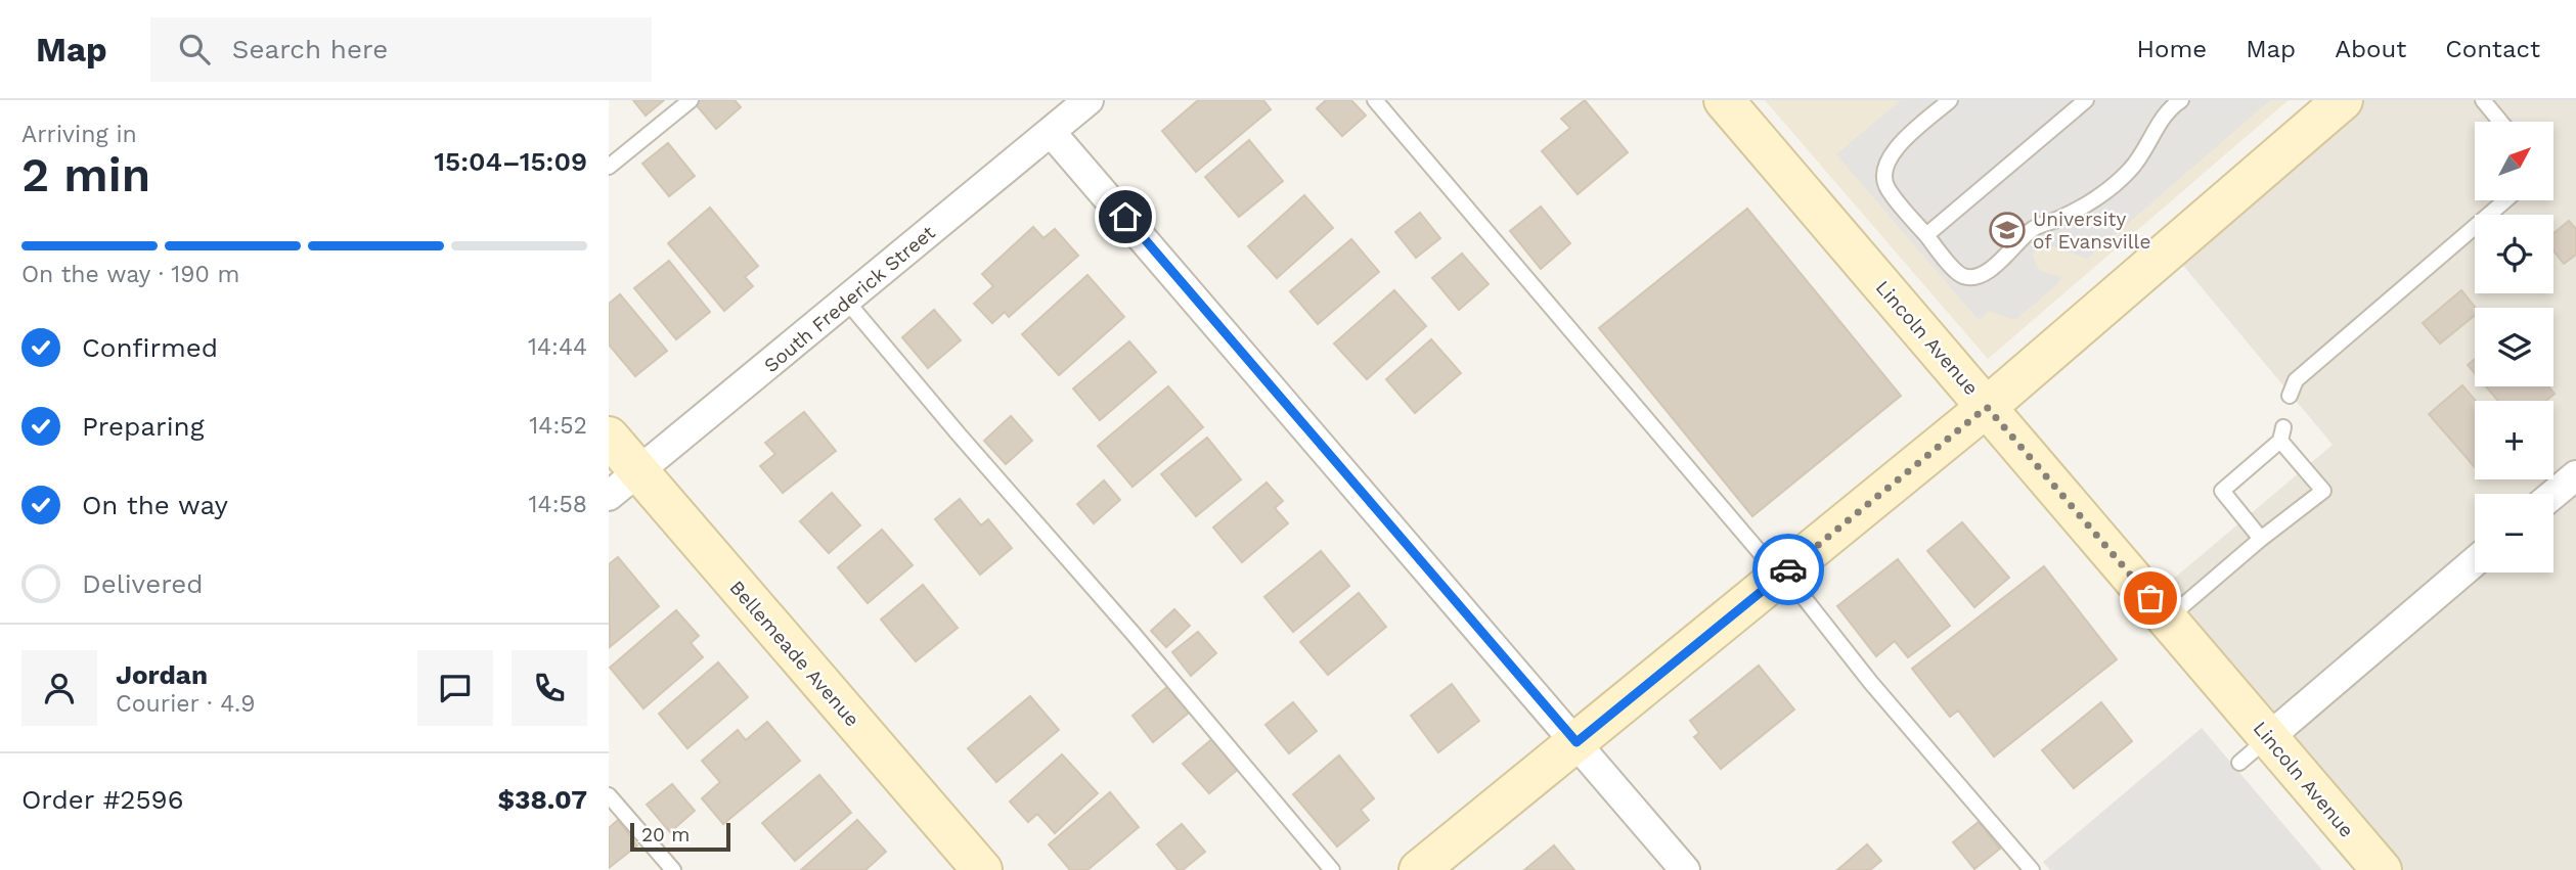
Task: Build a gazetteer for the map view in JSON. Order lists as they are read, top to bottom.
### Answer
{
  "streets": {
    "street": ["South Frederick Street", "Lincoln Avenue", "Bellemeade Avenue"]
  },
  "crossings": [
    ["South Frederick Street", "Bellemeade Avenue"]
  ],
  "places": {
    "school or university": ["University of Evansville"]
  },
  "scale_bar": "20 m",
  "north": "top right",
  "page": {
    "header": "Map",
    "search": "Search here",
    "nav": [
      "Home",
      "Map",
      "About",
      "Contact"
    ],
    "heading": ["2 min", "Arriving in", "15:04–15:09"],
    "panel": [
      "Jordan",
      "Courier · 4.9",
      "Order #2596",
      "$38.07"
    ],
    "map_buttons": ["+", "−"],
    "bar": "On the way · 190 m",
    "list": [
      ["Confirmed", "14:44"],
      ["Preparing", "14:52"],
      ["On the way", "14:58"],
      "Delivered"
    ],
    "scale": "20 m"
  }
}
